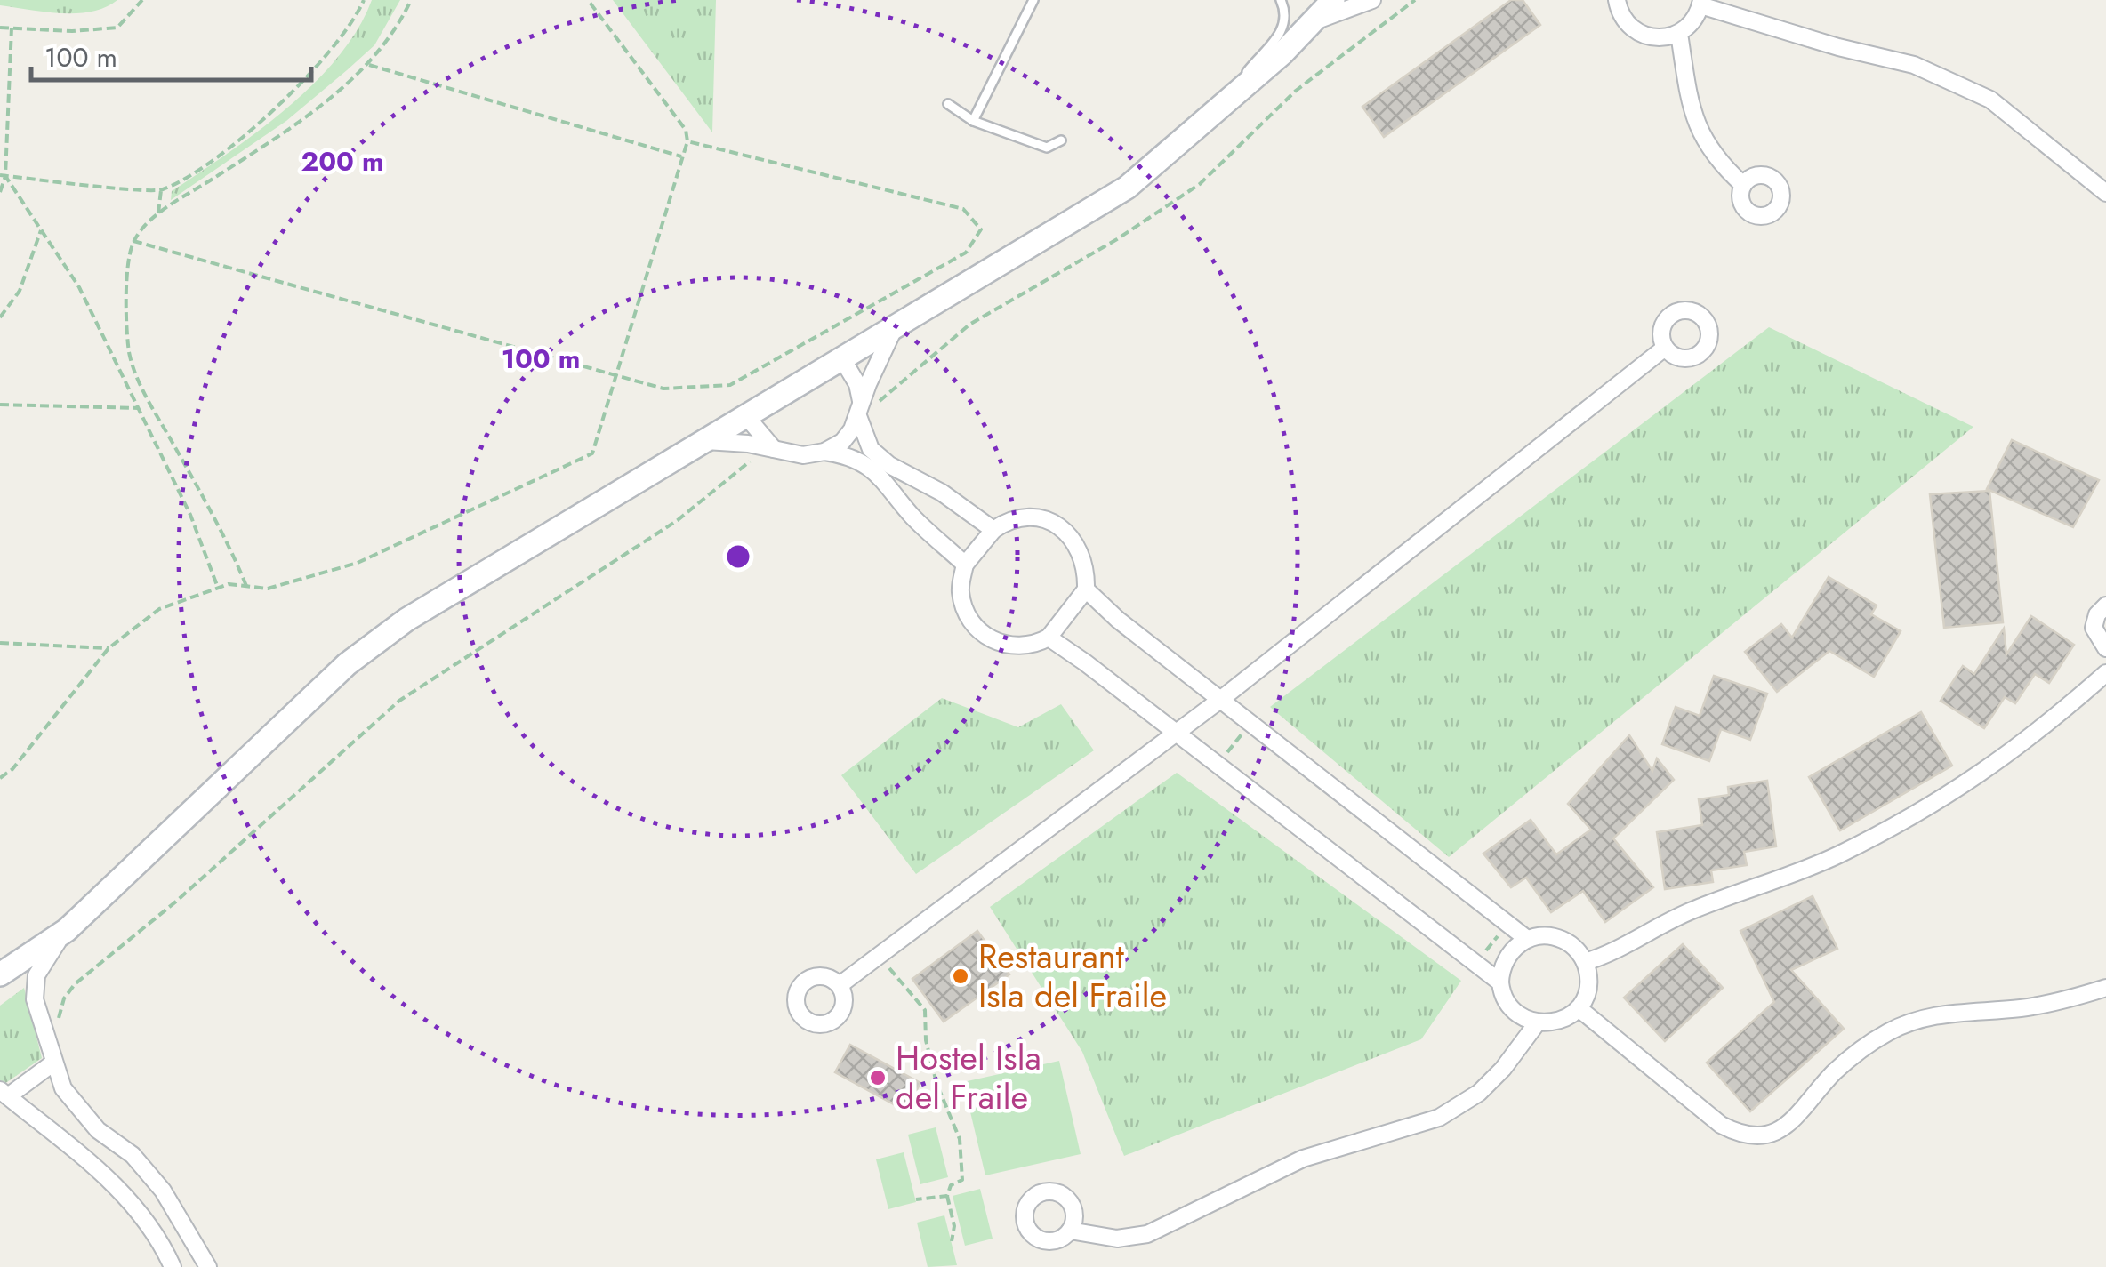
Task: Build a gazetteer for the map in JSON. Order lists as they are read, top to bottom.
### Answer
{
  "places": ["Restaurant Isla del Fraile", "Hostel Isla del Fraile"],
  "scale_bar": "100 m",
  "rings": ["200 m", "100 m"]
}
